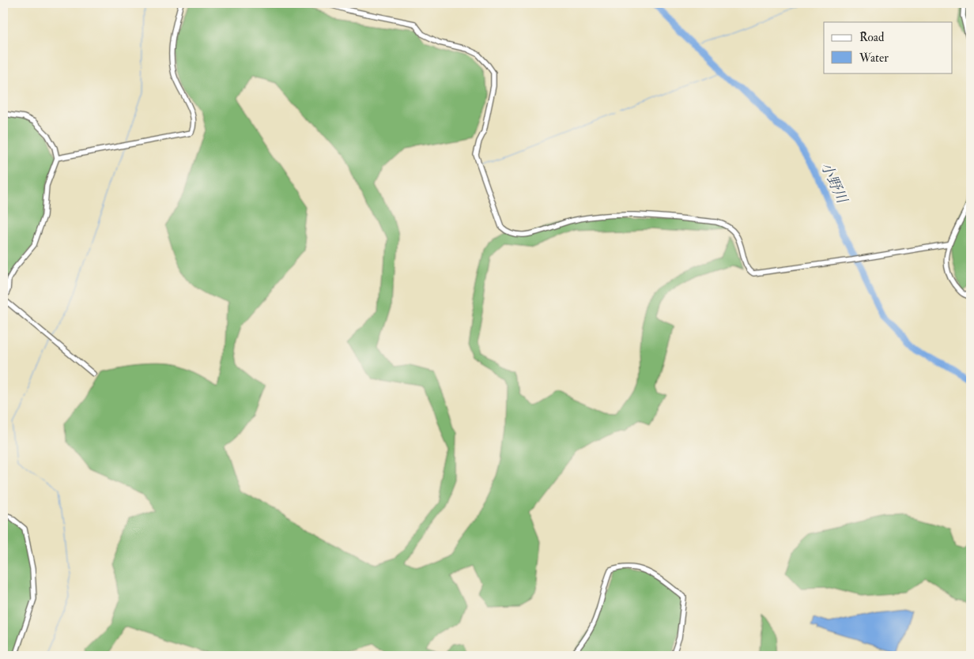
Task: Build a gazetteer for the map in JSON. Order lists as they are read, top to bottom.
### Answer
{
  "water": ["小野川"],
  "legend": ["Road", "Water"]
}
